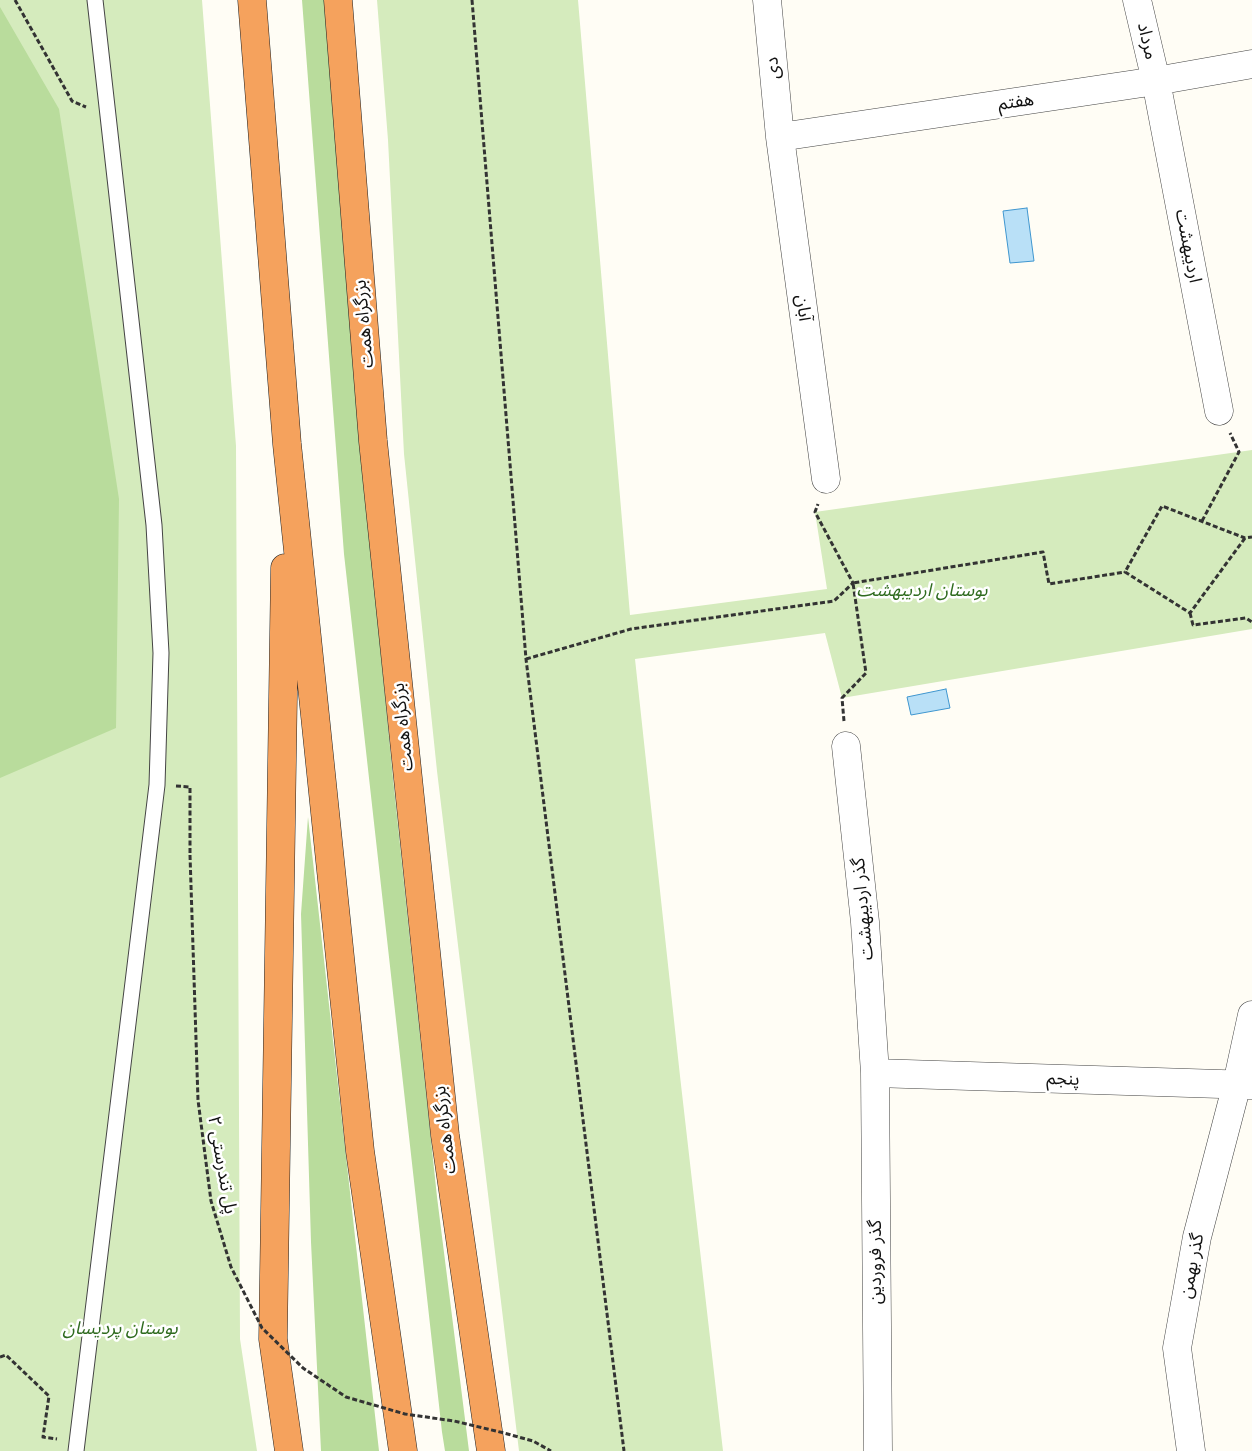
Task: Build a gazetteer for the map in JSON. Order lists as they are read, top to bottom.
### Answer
{
  "streets": {
    "highway": ["بزرگراه همت"],
    "street": [
      "مرداد",
      "دی",
      "هفتم",
      "اردیبهشت",
      "آبان",
      "گذر اردیبهشت",
      "پنجم",
      "گذر فروردین",
      "گذر بهمن"
    ],
    "path": ["پل تندرستی ۲"]
  },
  "crossings": [
    ["مرداد", "هفتم"],
    ["مرداد", "اردیبهشت"],
    ["دی", "هفتم"],
    ["دی", "آبان"],
    ["هفتم", "اردیبهشت"],
    ["هفتم", "آبان"],
    ["گذر اردیبهشت", "پنجم"],
    ["گذر اردیبهشت", "گذر فروردین"],
    ["پنجم", "گذر فروردین"],
    ["پنجم", "گذر بهمن"]
  ],
  "parks": ["بوستان اردیبهشت", "بوستان پردیسان"]
}
